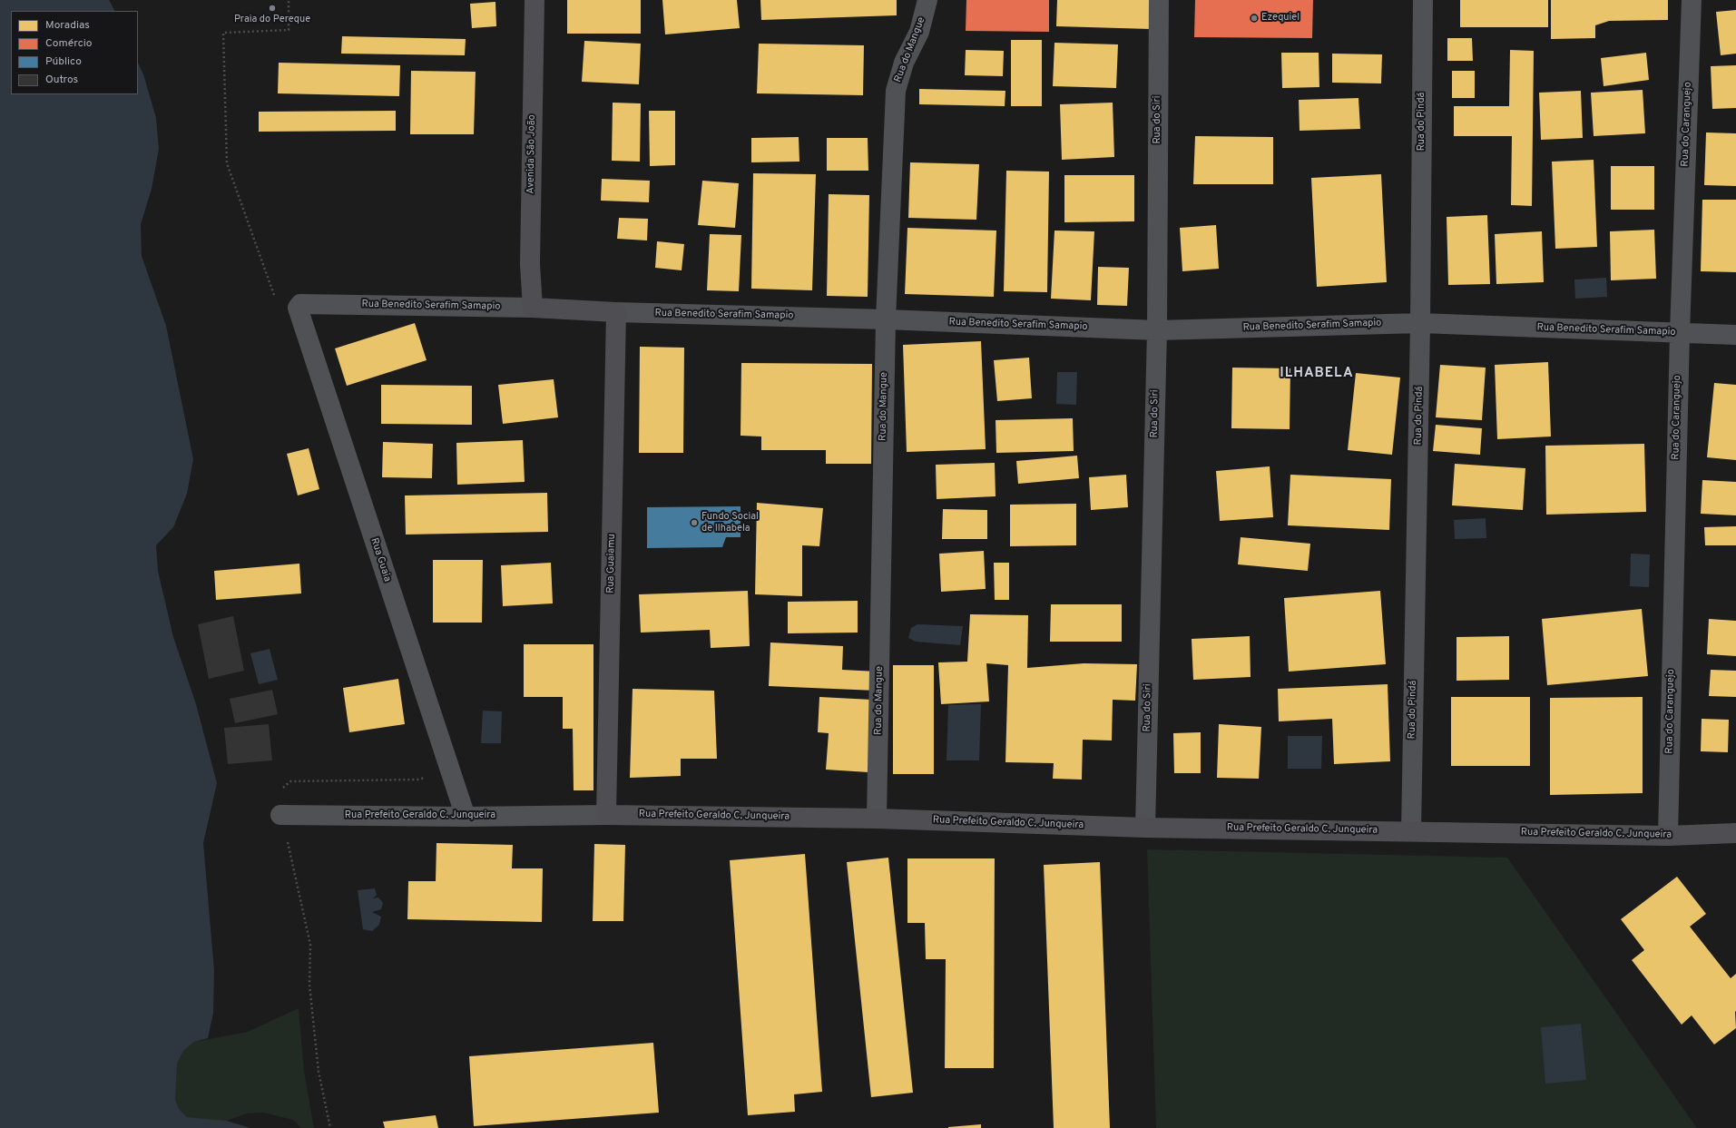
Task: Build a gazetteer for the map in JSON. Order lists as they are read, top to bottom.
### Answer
{
  "streets": {
    "main road": [
      "Avenida São João",
      "Rua Benedito Serafim Samapio",
      "Rua Guaiamu",
      "Rua Prefeito Geraldo C. Junqueira"
    ],
    "street": [
      "Rua do Mangue",
      "Rua do Siri",
      "Rua do Pindá",
      "Rua do Caranguejo",
      "Rua Guaia"
    ]
  },
  "crossings": [
    ["Rua do Mangue", "Rua Benedito Serafim Samapio"],
    ["Rua do Mangue", "Rua Prefeito Geraldo C. Junqueira"],
    ["Rua do Siri", "Rua Benedito Serafim Samapio"],
    ["Rua do Siri", "Rua Prefeito Geraldo C. Junqueira"],
    ["Rua do Pindá", "Rua Benedito Serafim Samapio"],
    ["Rua do Pindá", "Rua Prefeito Geraldo C. Junqueira"],
    ["Rua do Caranguejo", "Rua Benedito Serafim Samapio"],
    ["Rua do Caranguejo", "Rua Prefeito Geraldo C. Junqueira"],
    ["Avenida São João", "Rua Benedito Serafim Samapio"],
    ["Rua Benedito Serafim Samapio", "Rua Guaia"],
    ["Rua Benedito Serafim Samapio", "Rua Guaiamu"],
    ["Rua Guaia", "Rua Prefeito Geraldo C. Junqueira"],
    ["Rua Guaiamu", "Rua Prefeito Geraldo C. Junqueira"]
  ],
  "districts": ["ILHABELA"],
  "places": ["Praia do Pereque", "Ezequiel", "Fundo Social de Ilhabela"],
  "legend": [
    "Moradias",
    "Comércio",
    "Público",
    "Outros"
  ]
}
